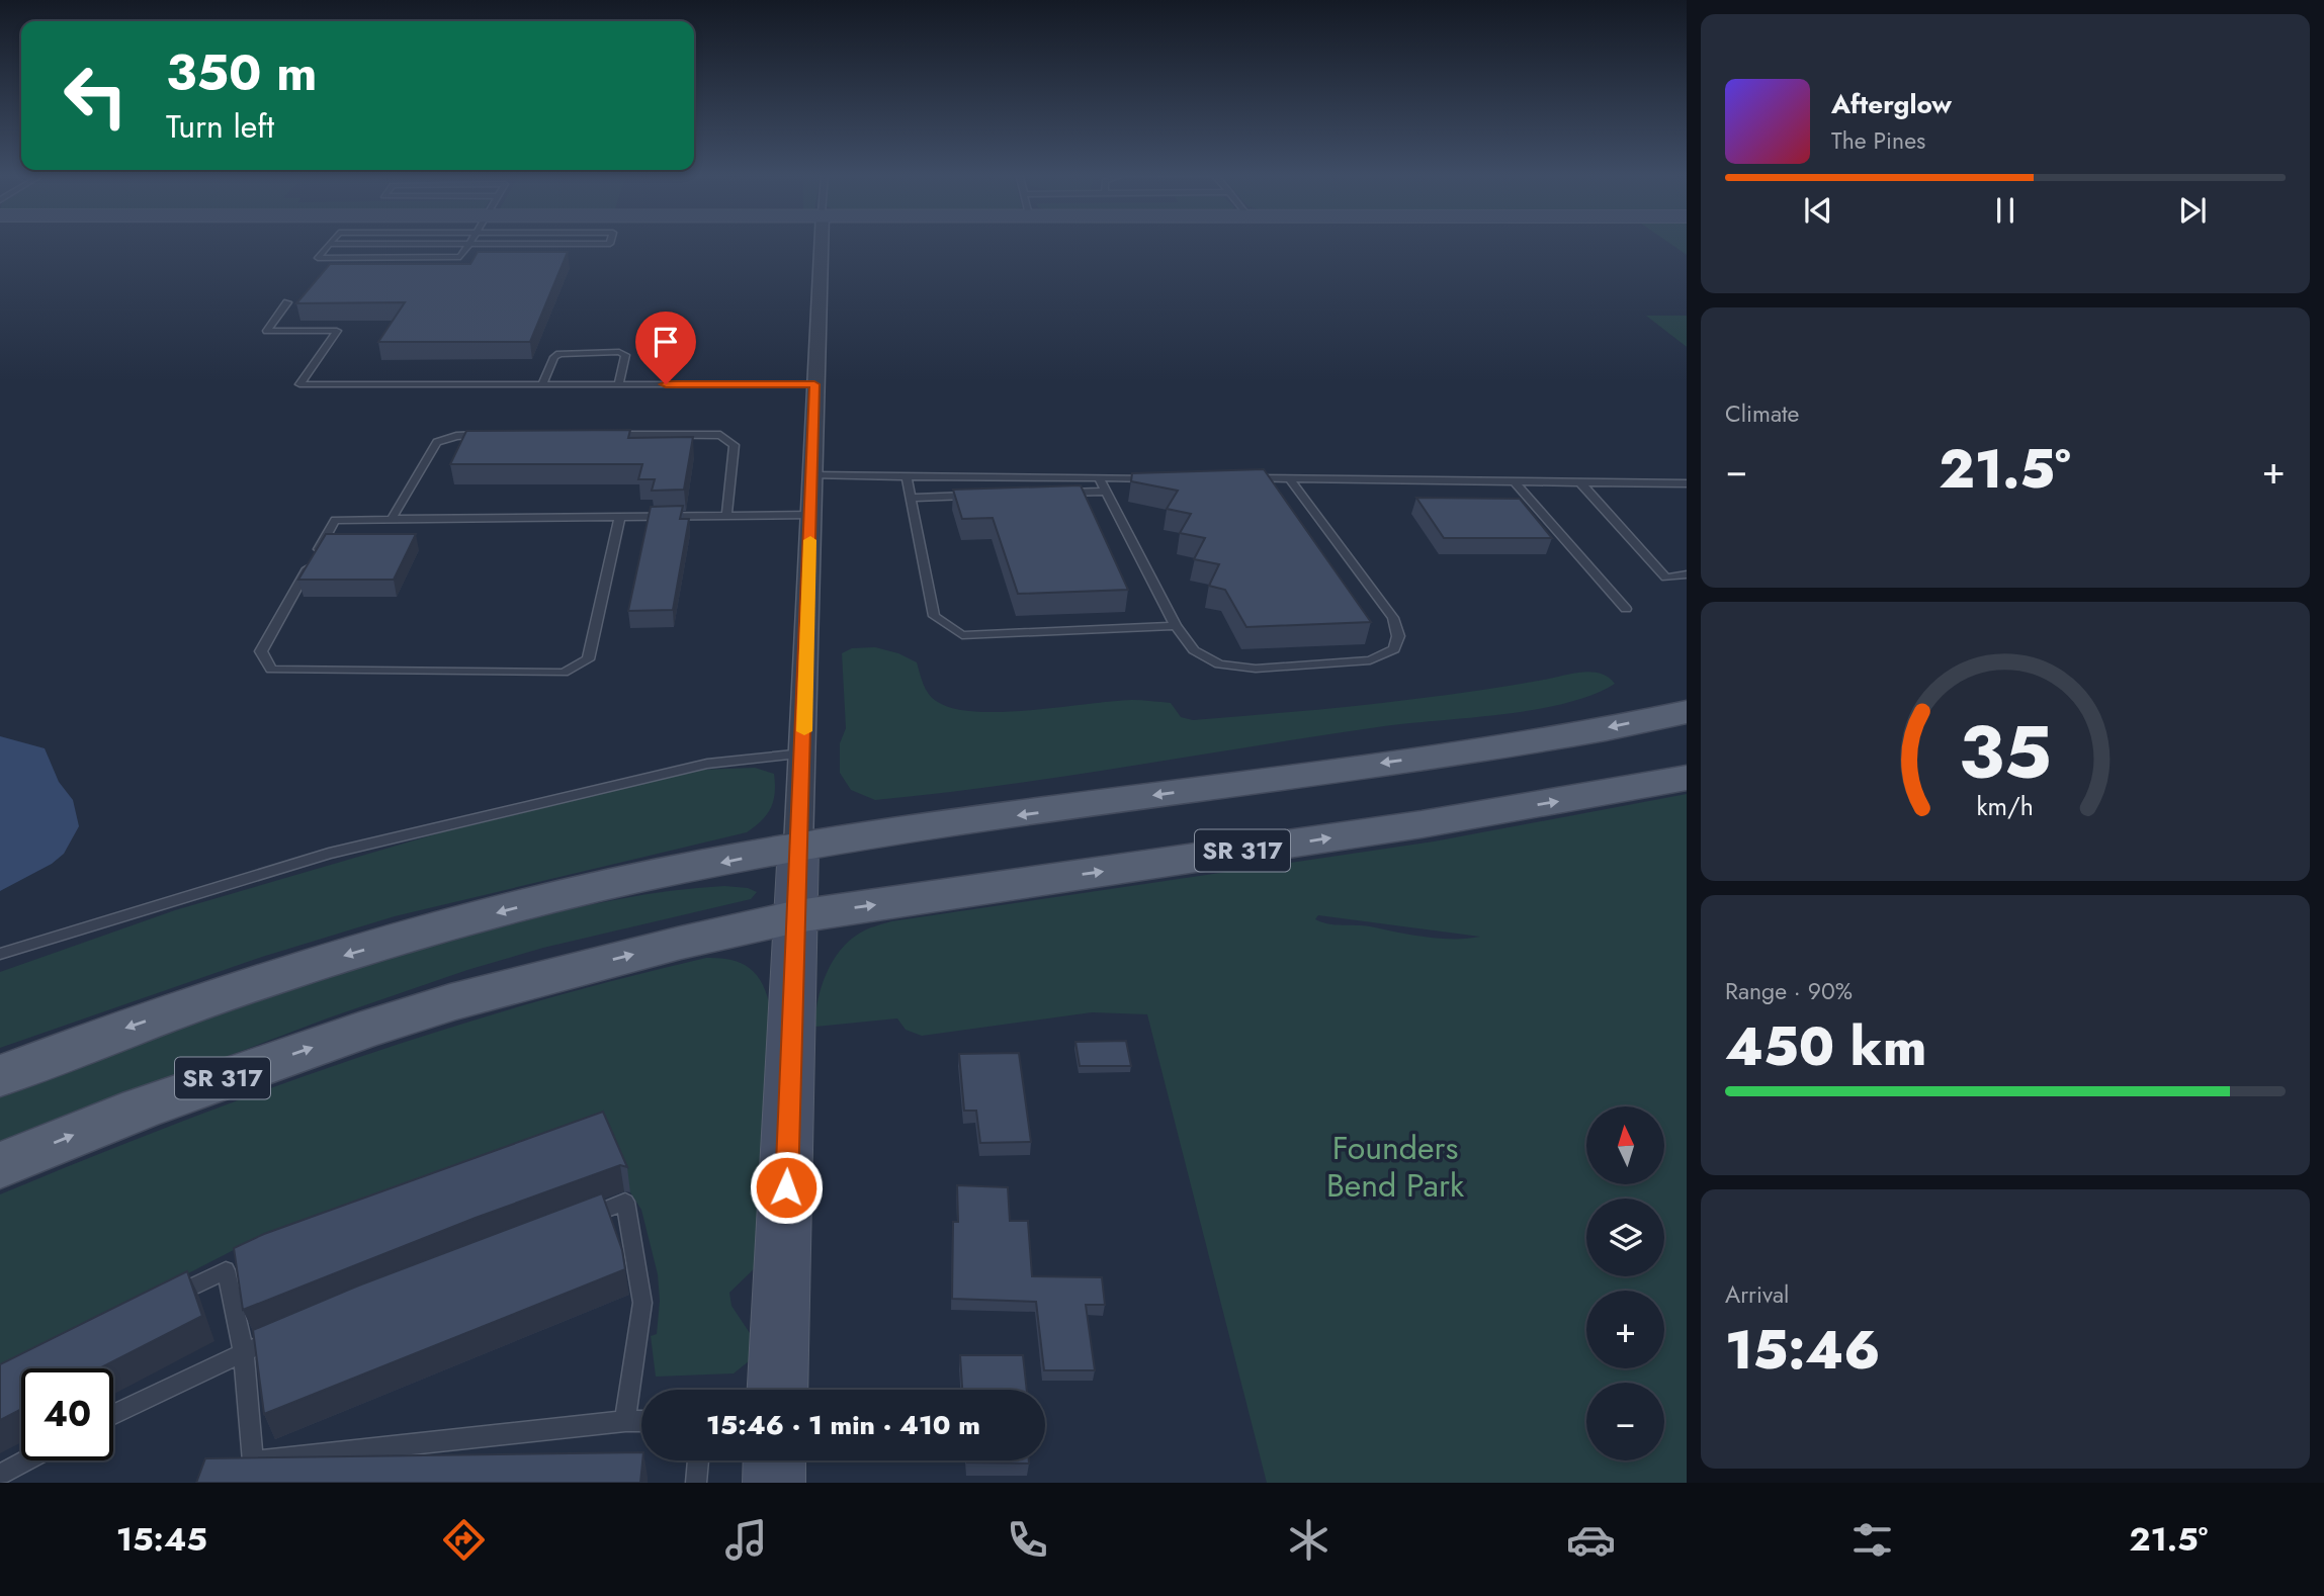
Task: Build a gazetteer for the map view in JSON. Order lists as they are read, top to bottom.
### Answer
{
  "streets": {
    "main road": ["SR 317"]
  },
  "parks": ["Founders Bend Park"],
  "north": "top",
  "page": {
    "turn": ["350 m", "Turn left"],
    "song": ["Afterglow", "The Pines"],
    "tile": [
      "Climate",
      ["Range · 90%", "450 km"],
      ["Arrival", "15:46"]
    ],
    "heat": ["−", "21.5°", "+"],
    "map_buttons": ["+", "−"],
    "limit": "40",
    "trip": "15:46 · 1 min · 410 m",
    "tabs": ["15:45", "21.5°"],
    "gauge": ["35", "km/h"]
  }
}
